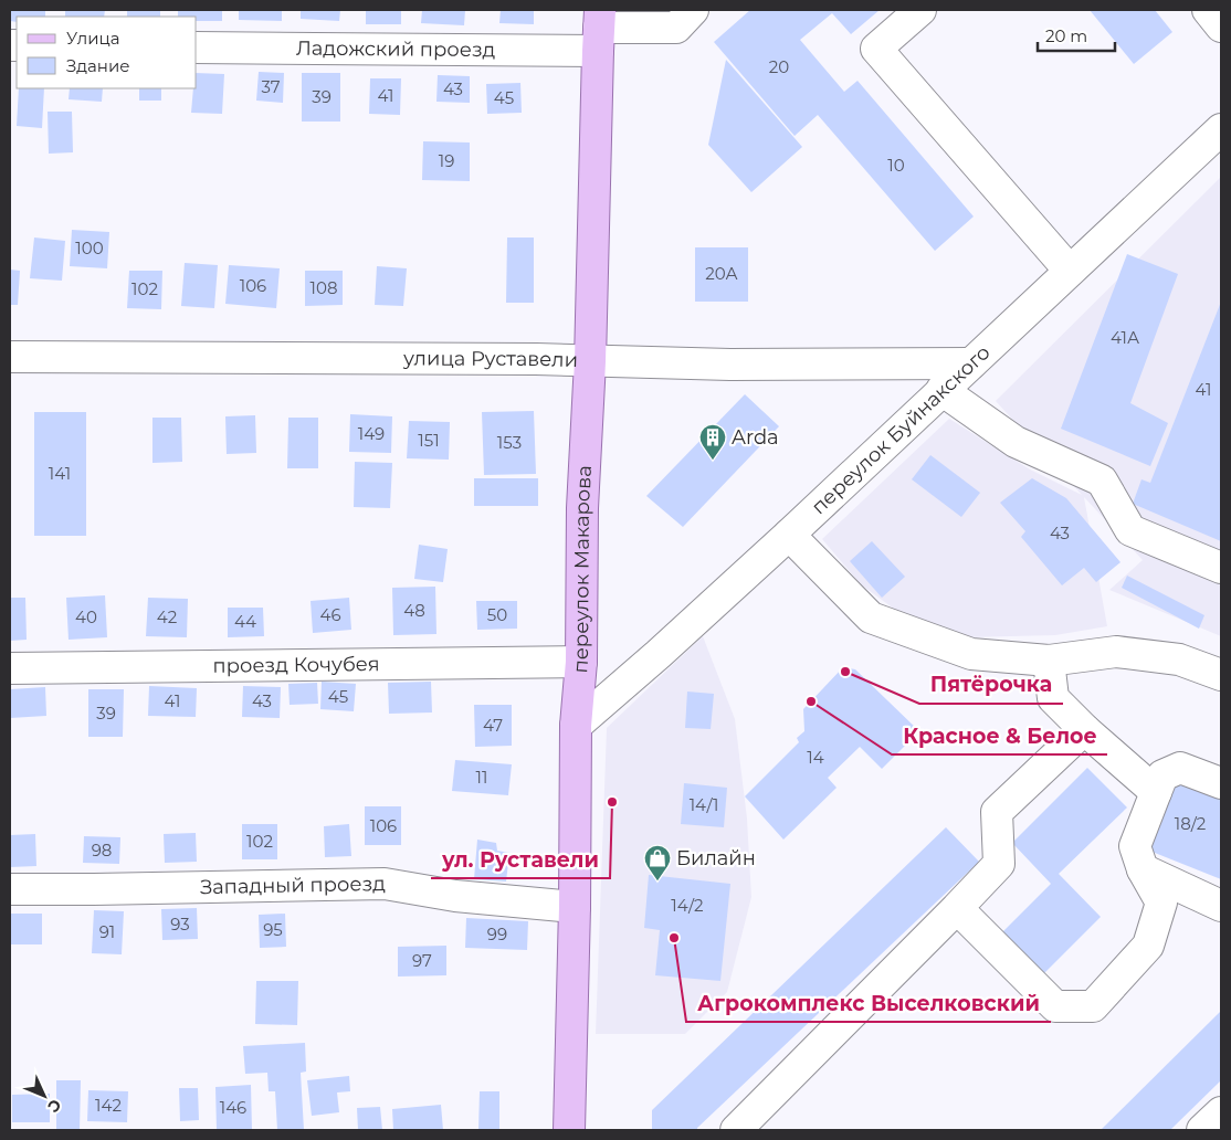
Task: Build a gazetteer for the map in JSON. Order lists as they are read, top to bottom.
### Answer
{
  "streets": {
    "main road": ["переулок Макарова"],
    "street": [
      "Ладожский проезд",
      "улица Руставели",
      "переулок Буйнакского",
      "проезд Кочубея",
      "Западный проезд"
    ]
  },
  "crossings": [
    ["Ладожский проезд", "переулок Макарова"],
    ["улица Руставели", "переулок Буйнакского"],
    ["улица Руставели", "переулок Макарова"],
    ["переулок Буйнакского", "переулок Макарова"],
    ["переулок Макарова", "проезд Кочубея"],
    ["переулок Макарова", "Западный проезд"]
  ],
  "places": {
    "building": ["Arda"],
    "other": [
      "Пятёрочка",
      "Красное & Белое",
      "ул. Руставели",
      "Агрокомплекс Выселковский"
    ],
    "shop": ["Билайн"]
  },
  "house_numbers": [
    "20",
    "37",
    "43",
    "41",
    "39",
    "45",
    "19",
    "10",
    "100",
    "20А",
    "106",
    "108",
    "102",
    "41А",
    "41",
    "149",
    "151",
    "153",
    "141",
    "43",
    "48",
    "46",
    "50",
    "40",
    "42",
    "44",
    "45",
    "41",
    "43",
    "39",
    "47",
    "14",
    "11",
    "14/1",
    "18/2",
    "106",
    "102",
    "98",
    "14/2",
    "93",
    "95",
    "91",
    "99",
    "97",
    "142",
    "146"
  ],
  "legend": ["Улица", "Здание"],
  "scale_bar": "20 m",
  "north": "bottom right"
}
